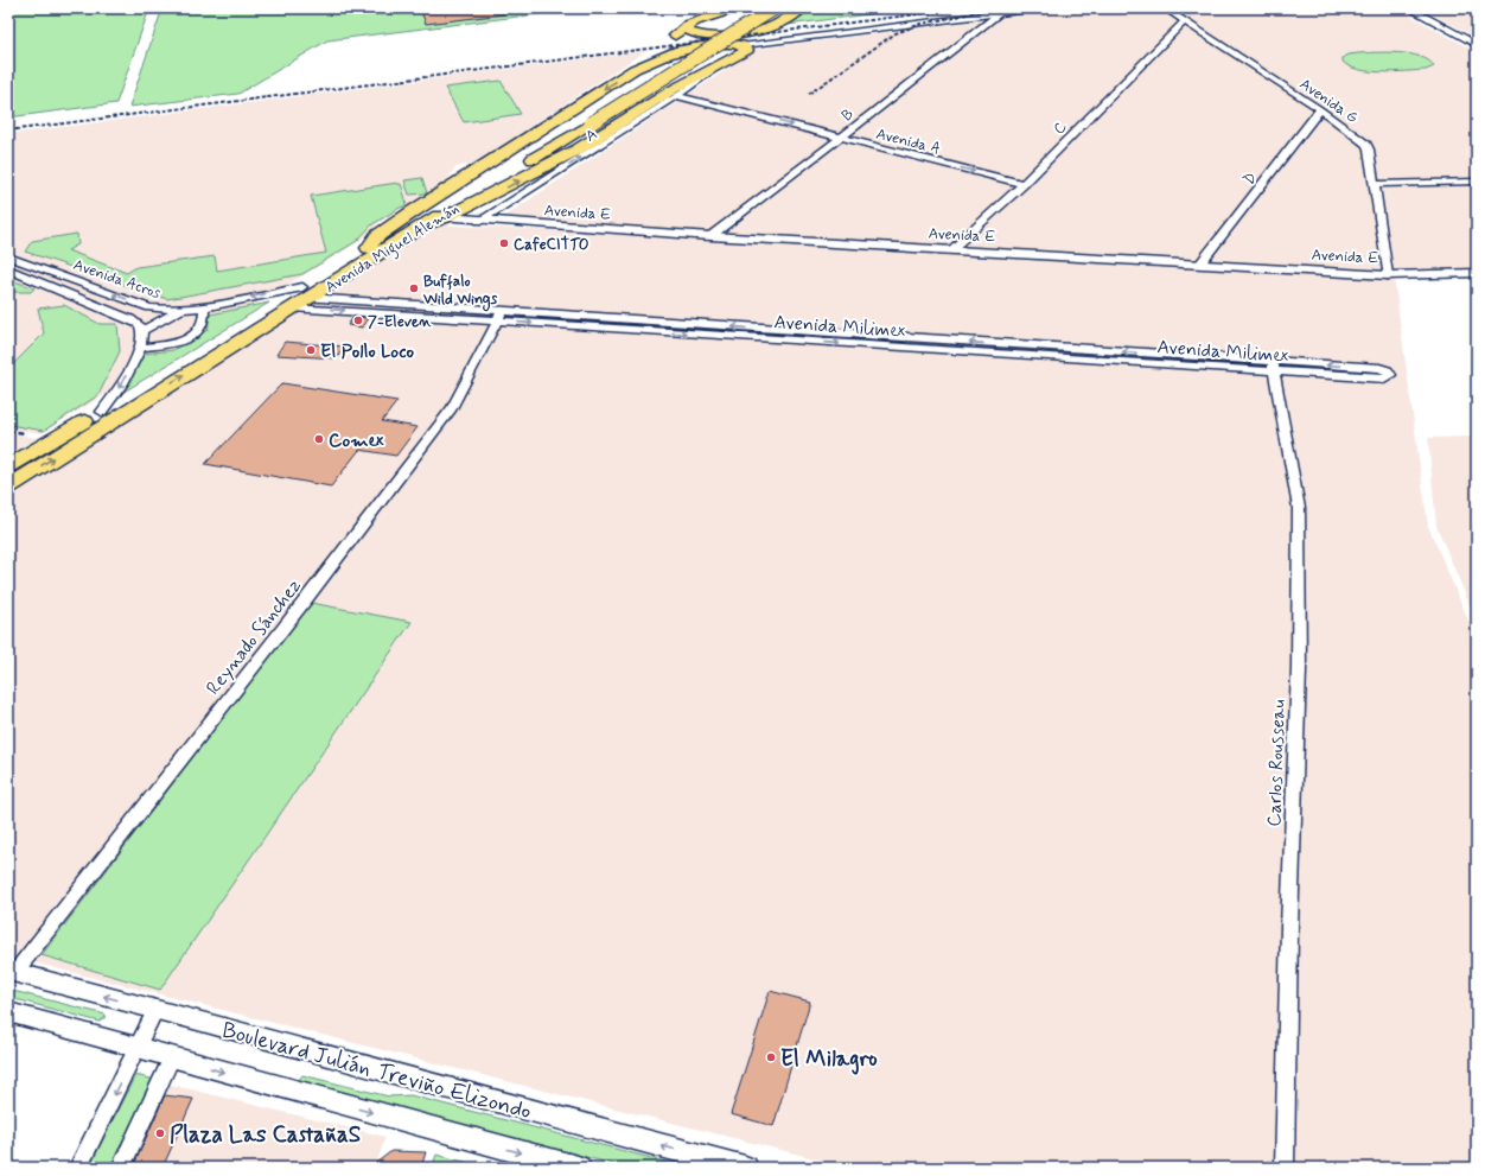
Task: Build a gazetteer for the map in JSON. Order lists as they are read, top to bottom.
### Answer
{
  "streets": {
    "highway": ["Avenida Miguel Alemán"],
    "main road": ["Avenida E", "Boulevard Julián Treviño Elizondo"],
    "street": [
      "Avenida G",
      "B",
      "C",
      "A",
      "Avenida A",
      "D",
      "Avenida Acros",
      "Avenida Milimex",
      "Reynado Sánchez",
      "Carlos Rousseau"
    ]
  },
  "crossings": [
    ["Avenida G", "C"],
    ["Avenida G", "D"],
    ["Avenida G", "Avenida E"],
    ["B", "Avenida A"],
    ["B", "Avenida E"],
    ["C", "Avenida A"],
    ["C", "Avenida E"],
    ["A", "Avenida A"],
    ["A", "Avenida E"],
    ["D", "Avenida E"],
    ["Avenida Miguel Alemán", "Avenida Acros"],
    ["Avenida Miguel Alemán", "Avenida Milimex"],
    ["Avenida Acros", "Avenida Milimex"],
    ["Avenida Milimex", "Reynado Sánchez"],
    ["Avenida Milimex", "Carlos Rousseau"],
    ["Reynado Sánchez", "Boulevard Julián Treviño Elizondo"]
  ],
  "one_way": ["A", "Avenida Acros"],
  "places": [
    "CafeCITTO",
    "Buffalo Wild Wings",
    "7-Eleven",
    "El Pollo Loco",
    "Comex",
    "El Milagro",
    "Plaza Las CastañaS"
  ]
}
